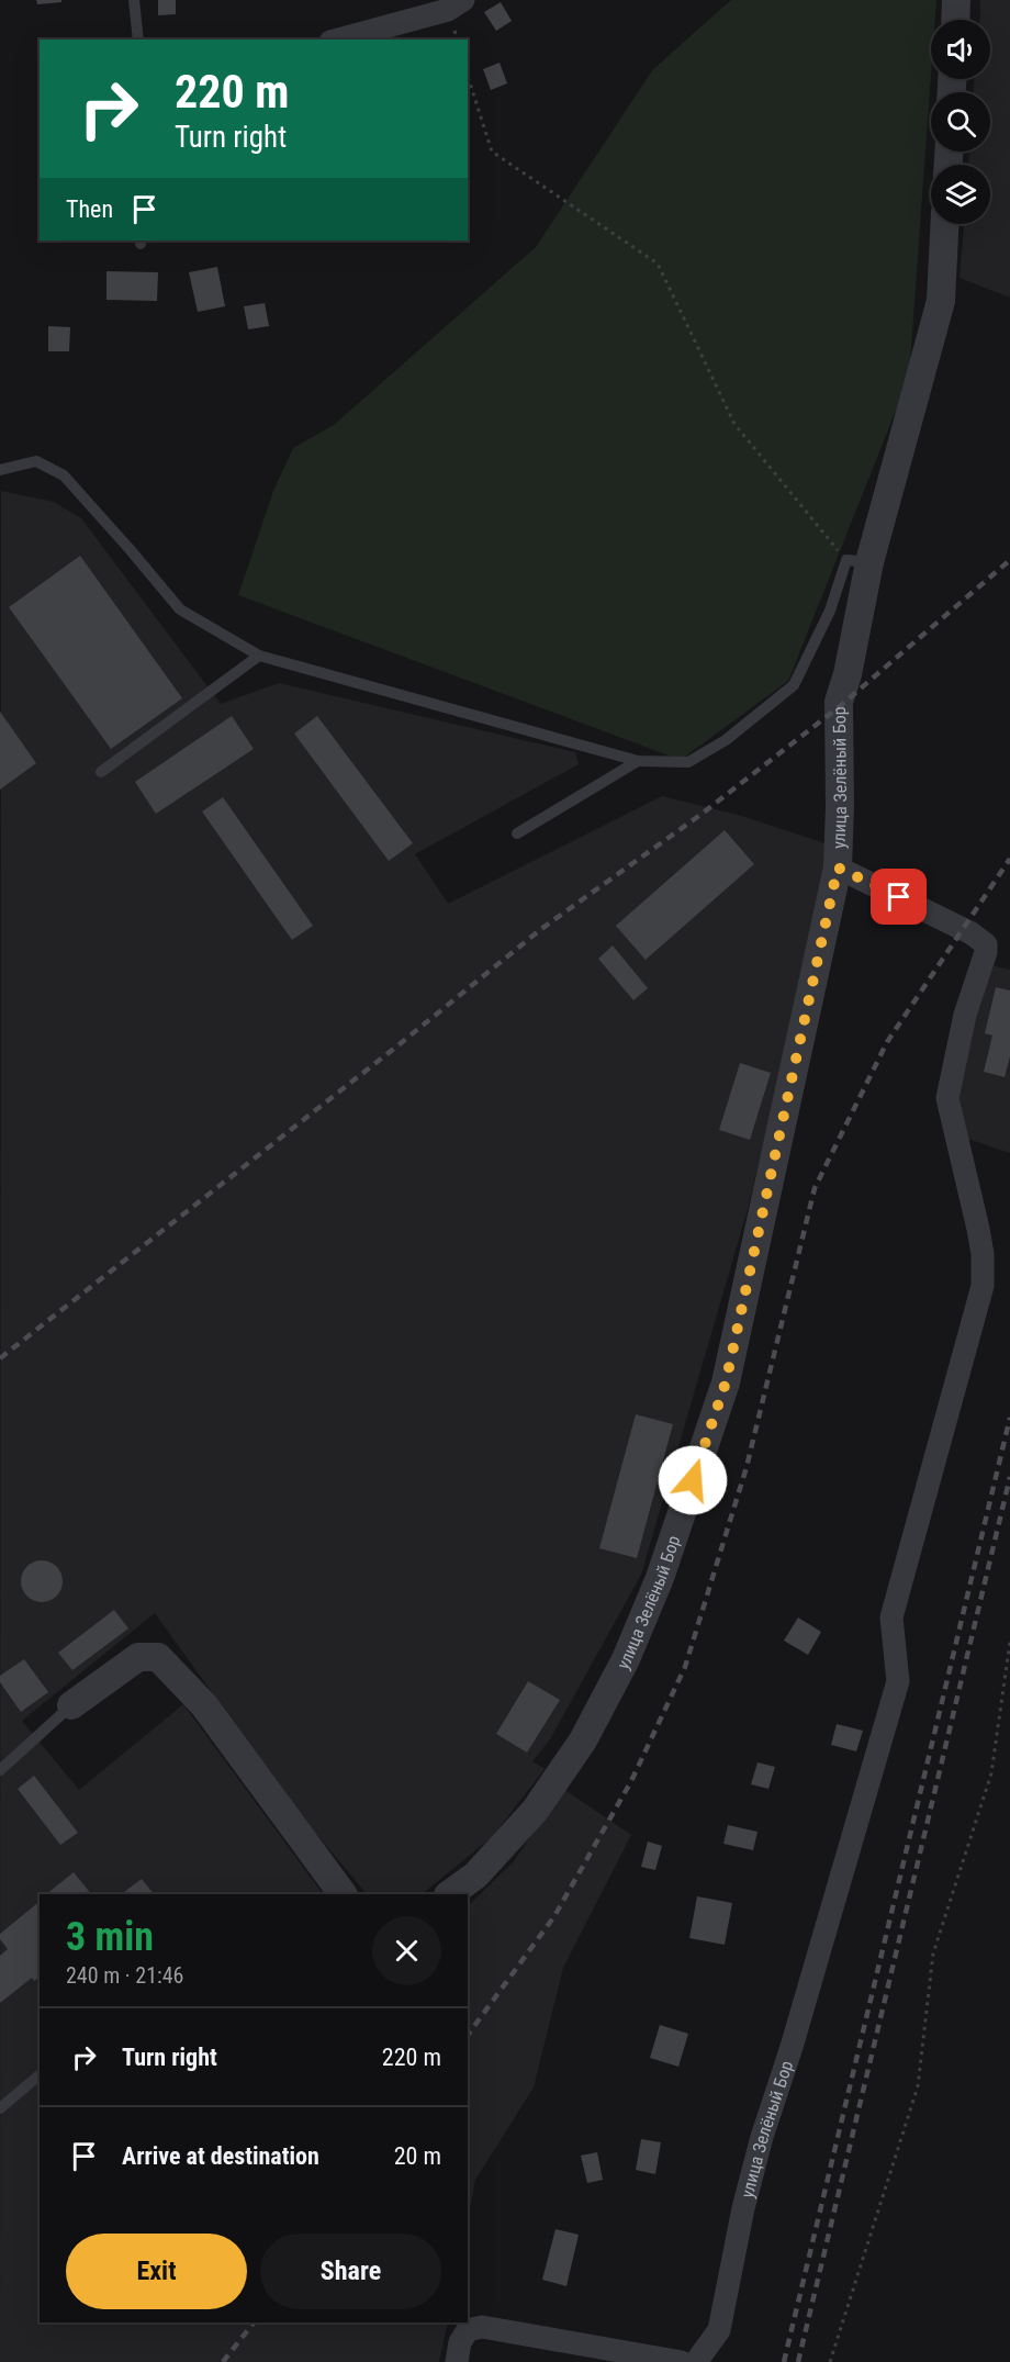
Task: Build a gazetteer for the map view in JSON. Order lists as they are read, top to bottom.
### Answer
{
  "streets": {
    "street": ["улица Зелёный Бор"]
  },
  "page": {
    "turn": ["220 m", "Turn right"],
    "then": "Then",
    "heading": ["3 min", "240 m · 21:46"],
    "list": [
      {
        "name": "Turn right",
        "value": "220 m"
      },
      {
        "name": "Arrive at destination",
        "value": "20 m"
      }
    ],
    "buttons": ["Exit", "Share"]
  }
}
